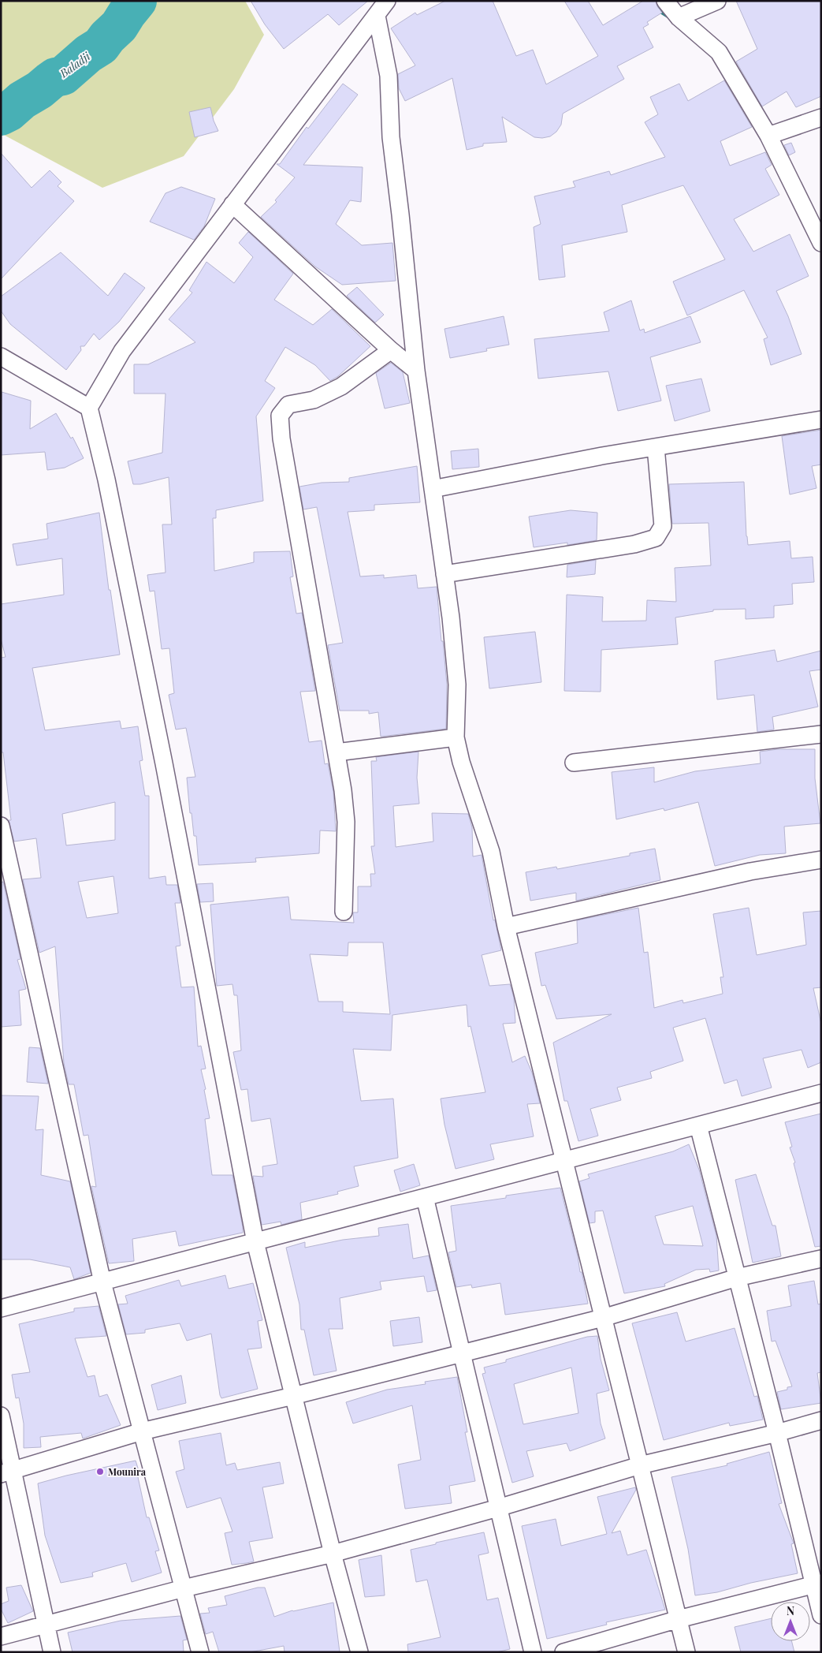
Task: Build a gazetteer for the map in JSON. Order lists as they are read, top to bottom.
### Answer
{
  "water": ["Baladji"],
  "places": ["Mounira"],
  "north": "top"
}
